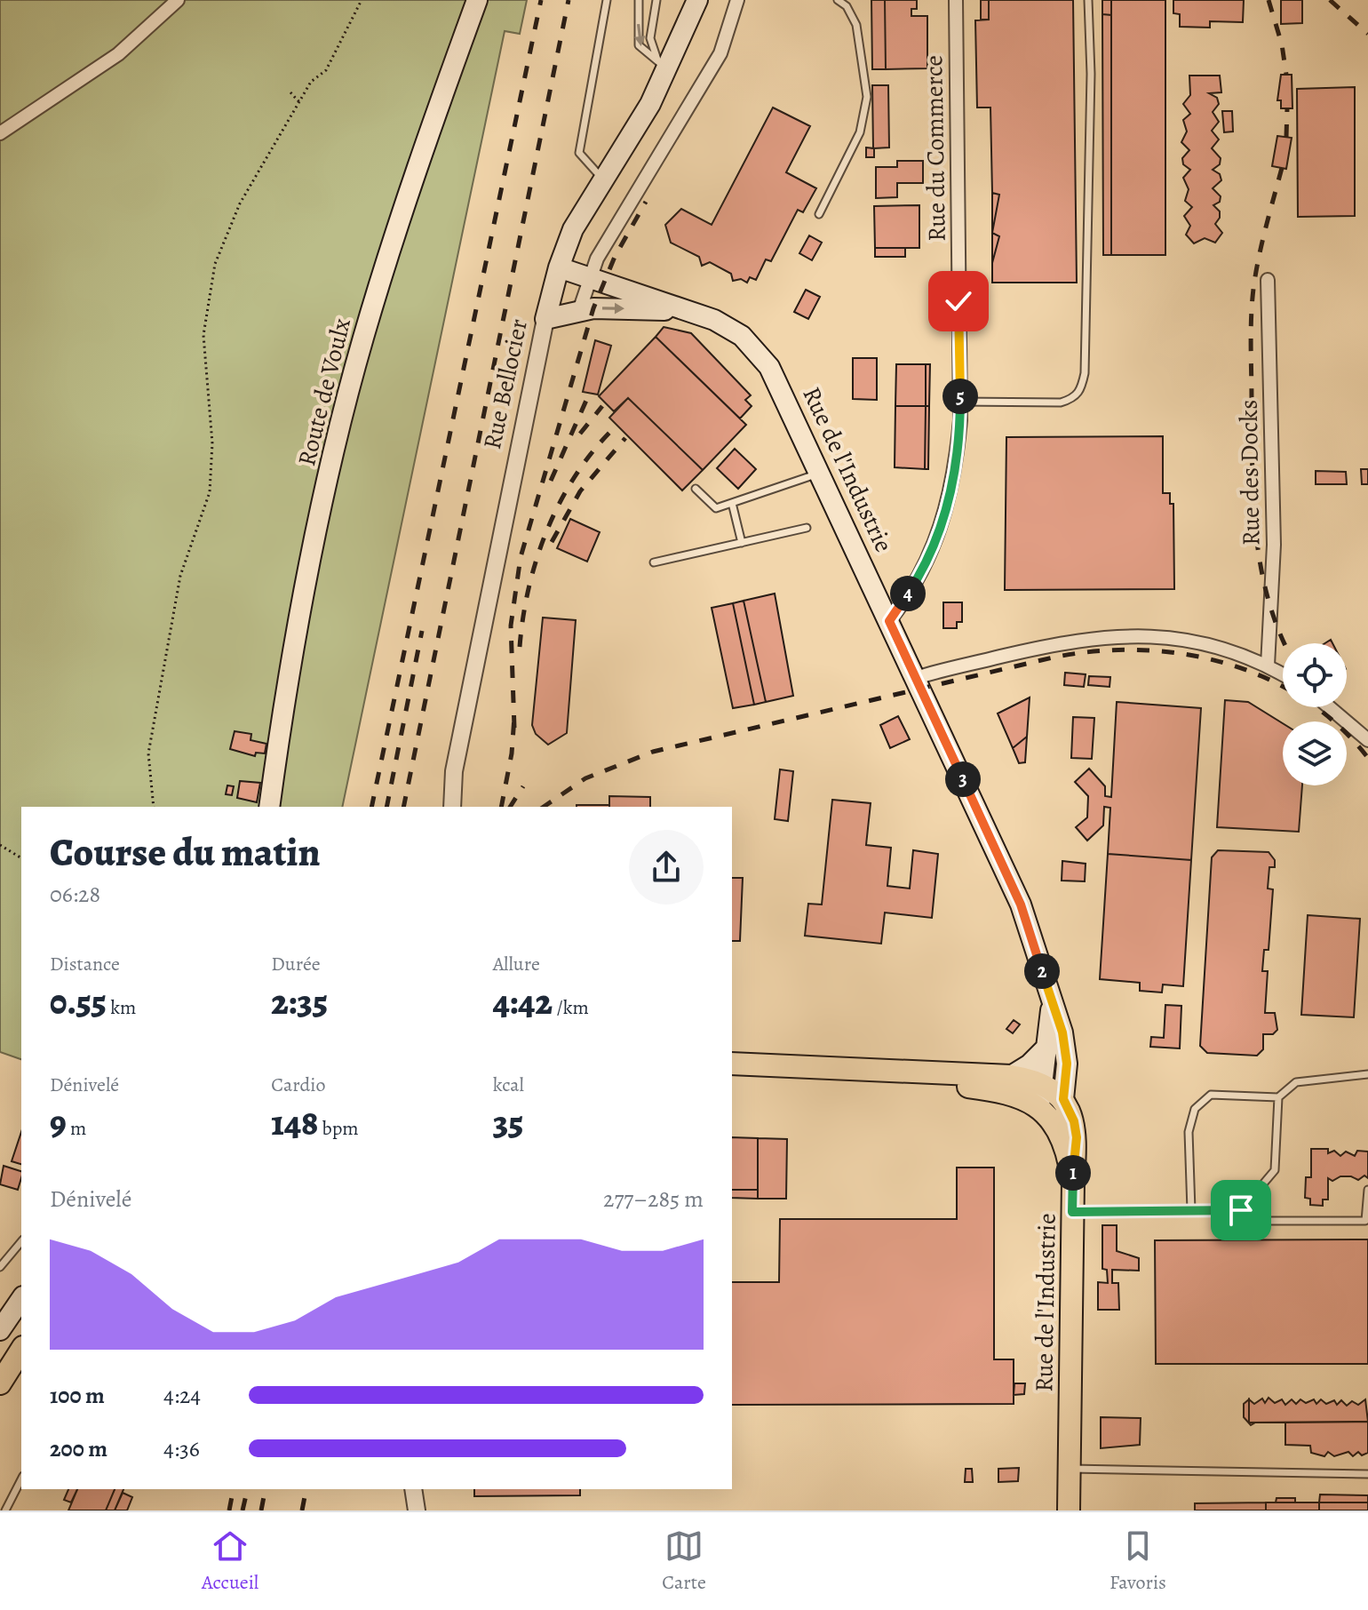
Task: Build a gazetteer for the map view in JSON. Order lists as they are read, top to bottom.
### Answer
{
  "streets": {
    "main road": ["Rue Bellocier", "Route de Voulx", "Rue de l'Industrie"],
    "street": ["Rue du Commerce", "Rue des Docks"]
  },
  "crossings": [
    ["Rue du Commerce", "Rue de l'Industrie"],
    ["Rue Bellocier", "Rue de l'Industrie"]
  ],
  "page": {
    "pins": [
      "5",
      "4",
      "3",
      "2",
      "1"
    ],
    "heading": ["Course du matin", "06:28"],
    "stats": [
      ["Distance", "0.55 km"],
      ["Durée", "2:35"],
      ["Allure", "4:42 /km"],
      ["Dénivelé", "9 m"],
      ["Cardio", "148 bpm"],
      ["kcal", "35"]
    ],
    "chart": ["Dénivelé", "277–285 m"],
    "list": [
      {
        "name": "100 m",
        "note": "4:24"
      },
      {
        "name": "200 m",
        "note": "4:36"
      }
    ],
    "tabs": ["Accueil", "Carte", "Favoris"]
  }
}
